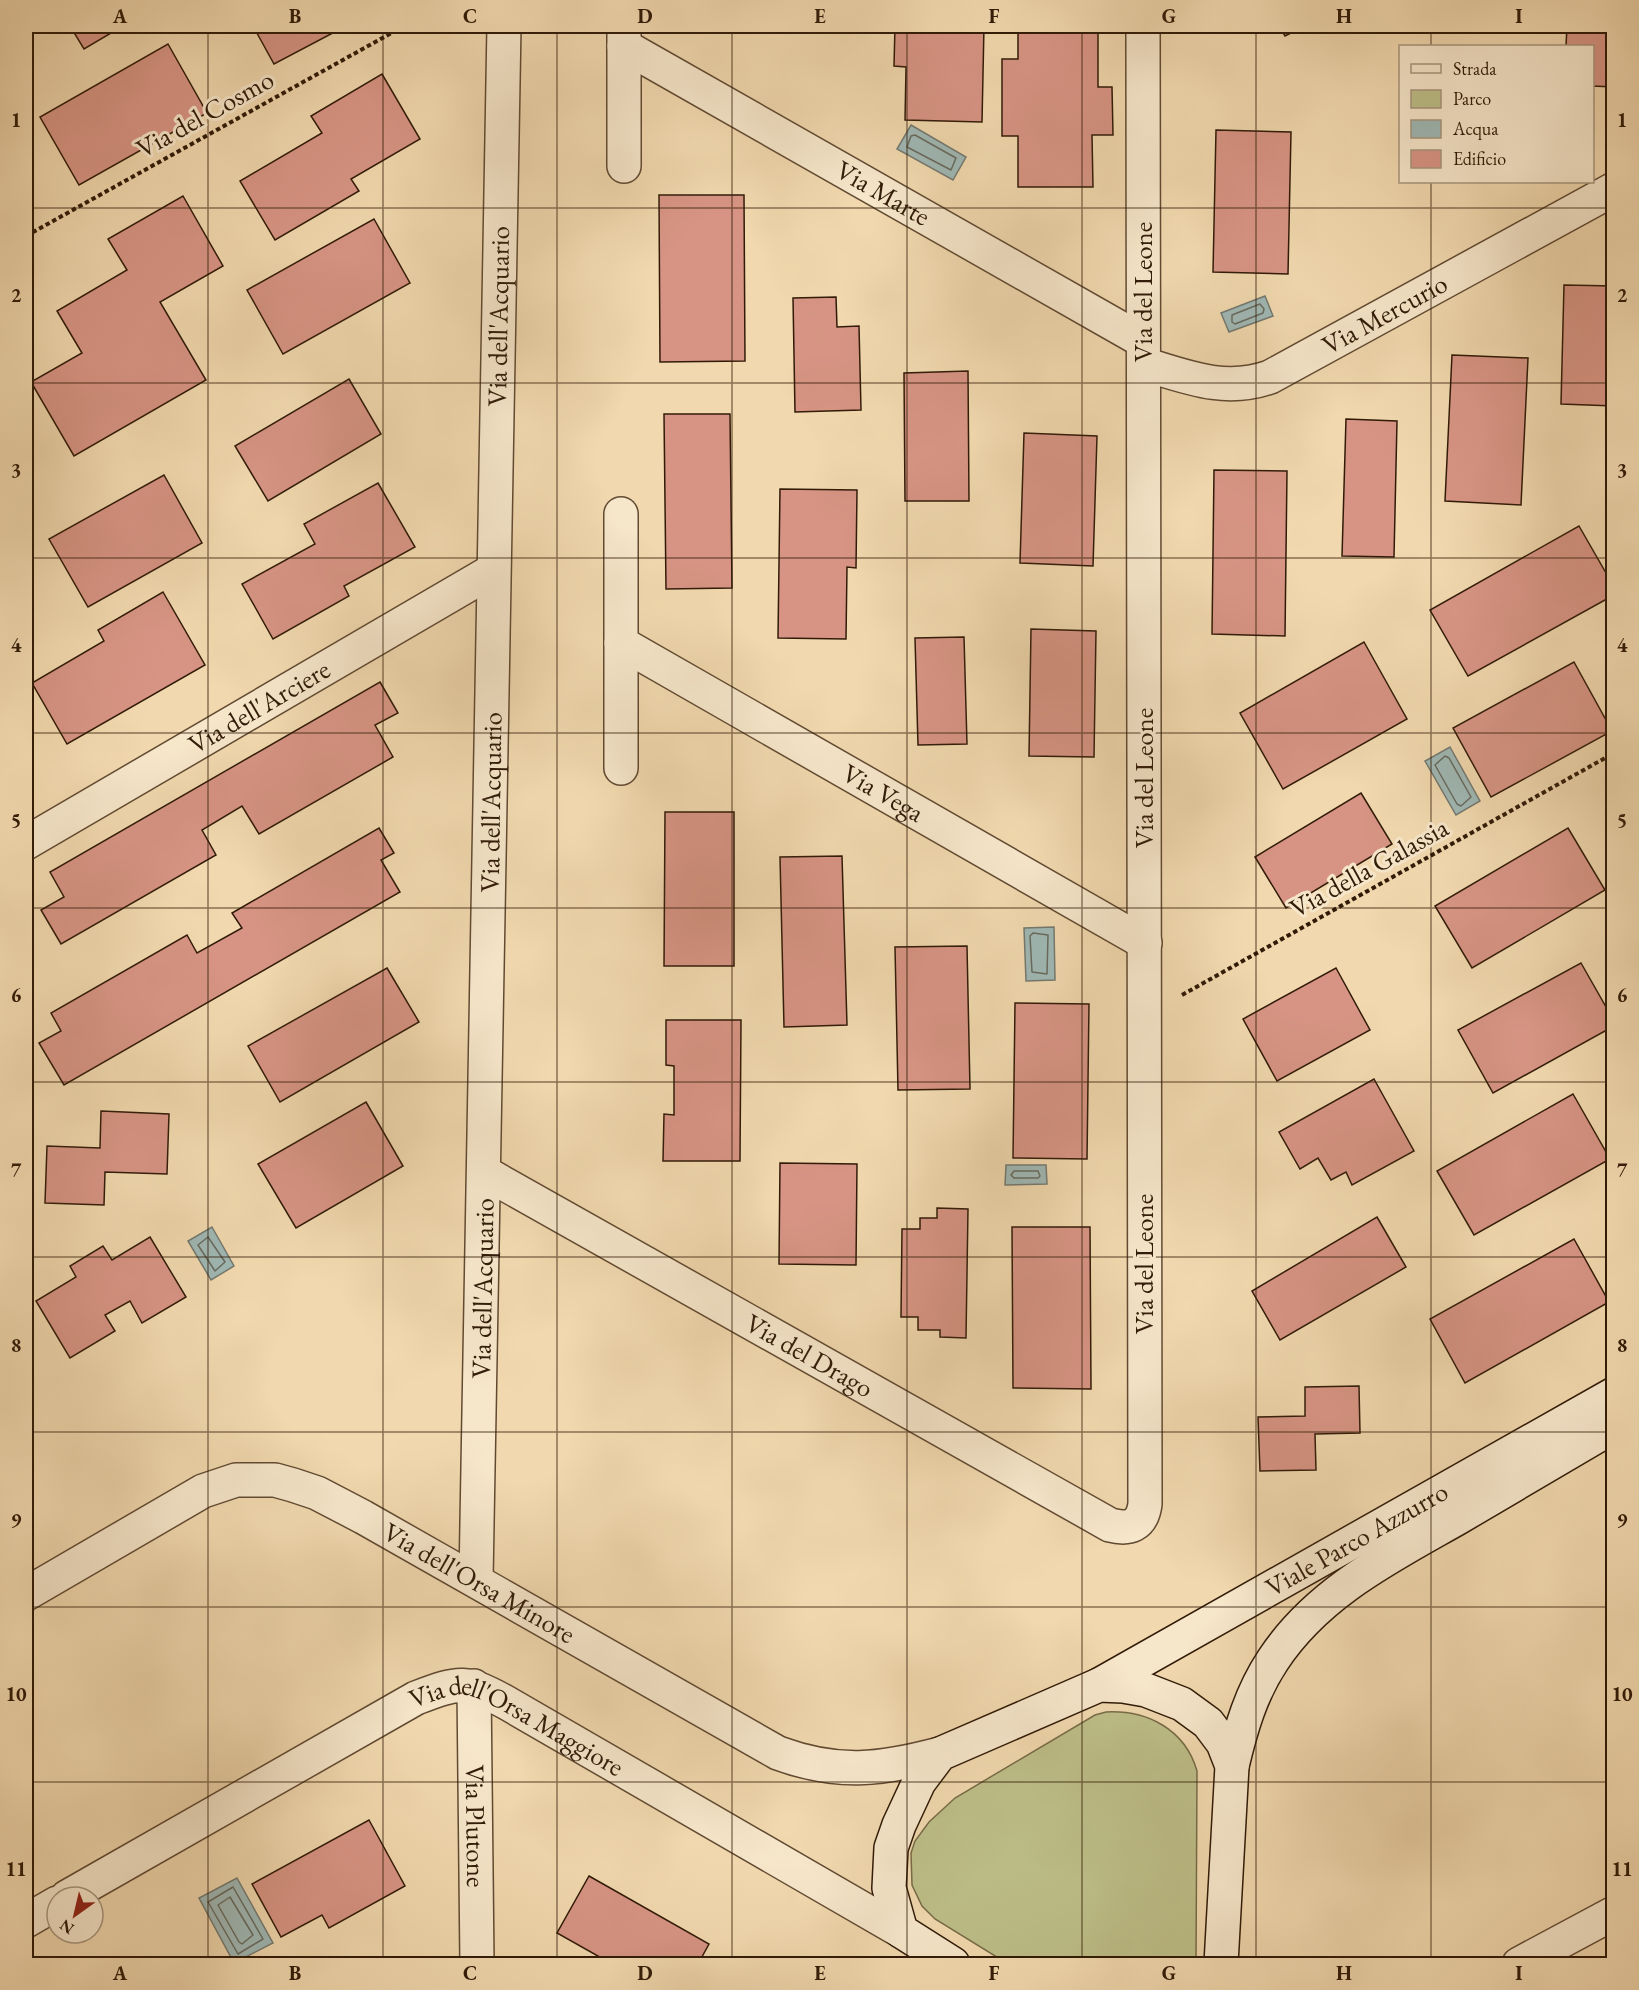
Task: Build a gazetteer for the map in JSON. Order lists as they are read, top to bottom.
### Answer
{
  "streets": {
    "street": [
      "Via Marte",
      "Via del Leone",
      "Via Mercurio",
      "Via dell'Acquario",
      "Via dell'Arciere",
      "Via Vega",
      "Via del Drago",
      "Viale Parco Azzurro",
      "Via dell'Orsa Minore",
      "Via dell'Orsa Maggiore",
      "Via Plutone"
    ],
    "path": ["Via del Cosmo", "Via della Galassia"]
  },
  "crossings": [
    ["Via Marte", "Via del Leone"],
    ["Via Marte", "Via Mercurio"],
    ["Via del Leone", "Via Mercurio"],
    ["Via del Leone", "Via Vega"],
    ["Via del Leone", "Via della Galassia"],
    ["Via del Leone", "Via del Drago"],
    ["Via dell'Acquario", "Via dell'Arciere"],
    ["Via dell'Acquario", "Via del Drago"],
    ["Via dell'Acquario", "Via dell'Orsa Minore"],
    ["Viale Parco Azzurro", "Via dell'Orsa Minore"],
    ["Via dell'Orsa Maggiore", "Via Plutone"]
  ],
  "legend": [
    "Strada",
    "Parco",
    "Acqua",
    "Edificio"
  ],
  "north": "bottom left",
  "grid": {
    "columns": [
      "A",
      "B",
      "C",
      "D",
      "E",
      "F",
      "G",
      "H",
      "I"
    ],
    "rows": [
      "1",
      "2",
      "3",
      "4",
      "5",
      "6",
      "7",
      "8",
      "9",
      "10",
      "11"
    ]
  }
}
